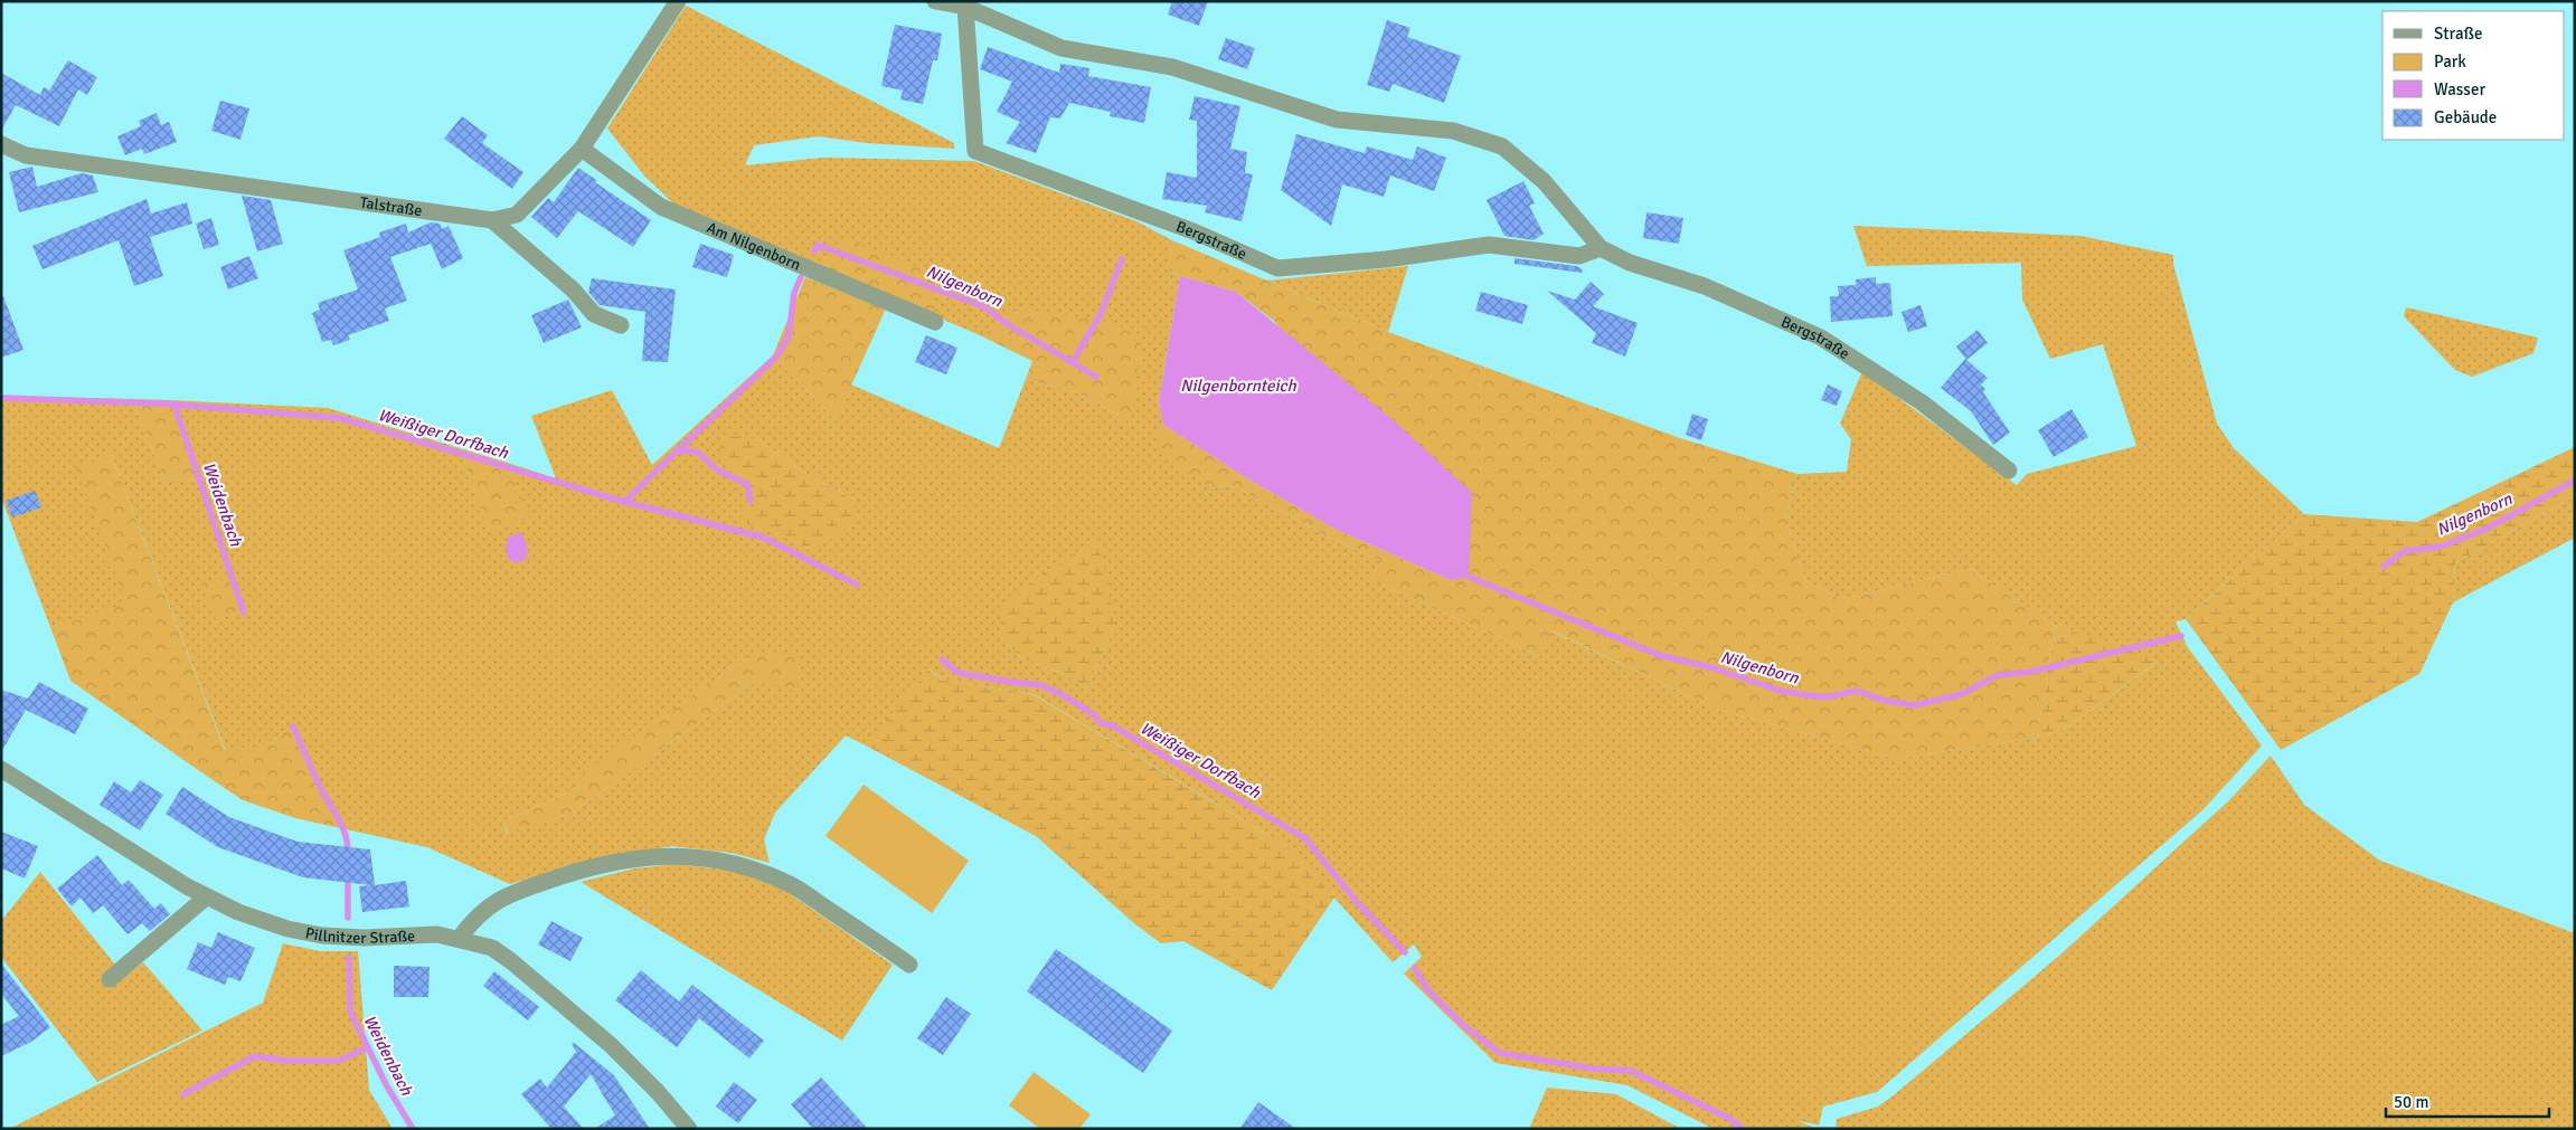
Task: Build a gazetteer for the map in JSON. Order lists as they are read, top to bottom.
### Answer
{
  "streets": {
    "street": [
      "Talstraße",
      "Bergstraße",
      "Am Nilgenborn",
      "Pillnitzer Straße"
    ]
  },
  "crossings": [
    ["Talstraße", "Am Nilgenborn"]
  ],
  "water": [
    "Nilgenborn",
    "Nilgenbornteich",
    "Weißiger Dorfbach",
    "Weidenbach"
  ],
  "legend": [
    "Straße",
    "Park",
    "Wasser",
    "Gebäude"
  ],
  "scale_bar": "50 m"
}
